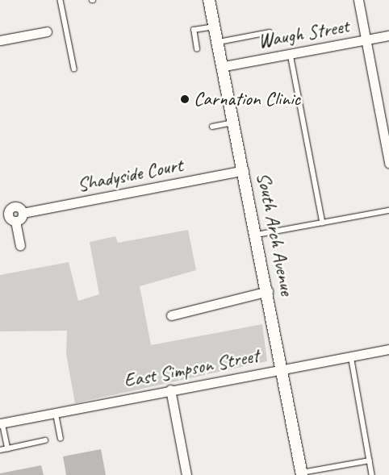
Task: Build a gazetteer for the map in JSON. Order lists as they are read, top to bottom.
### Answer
{
  "streets": {
    "street": [
      "Waugh Street",
      "Shadyside Court",
      "South Arch Avenue",
      "East Simpson Street"
    ]
  },
  "crossings": [
    ["Waugh Street", "South Arch Avenue"],
    ["Shadyside Court", "South Arch Avenue"],
    ["South Arch Avenue", "East Simpson Street"]
  ],
  "places": ["Carnation Clinic"]
}
